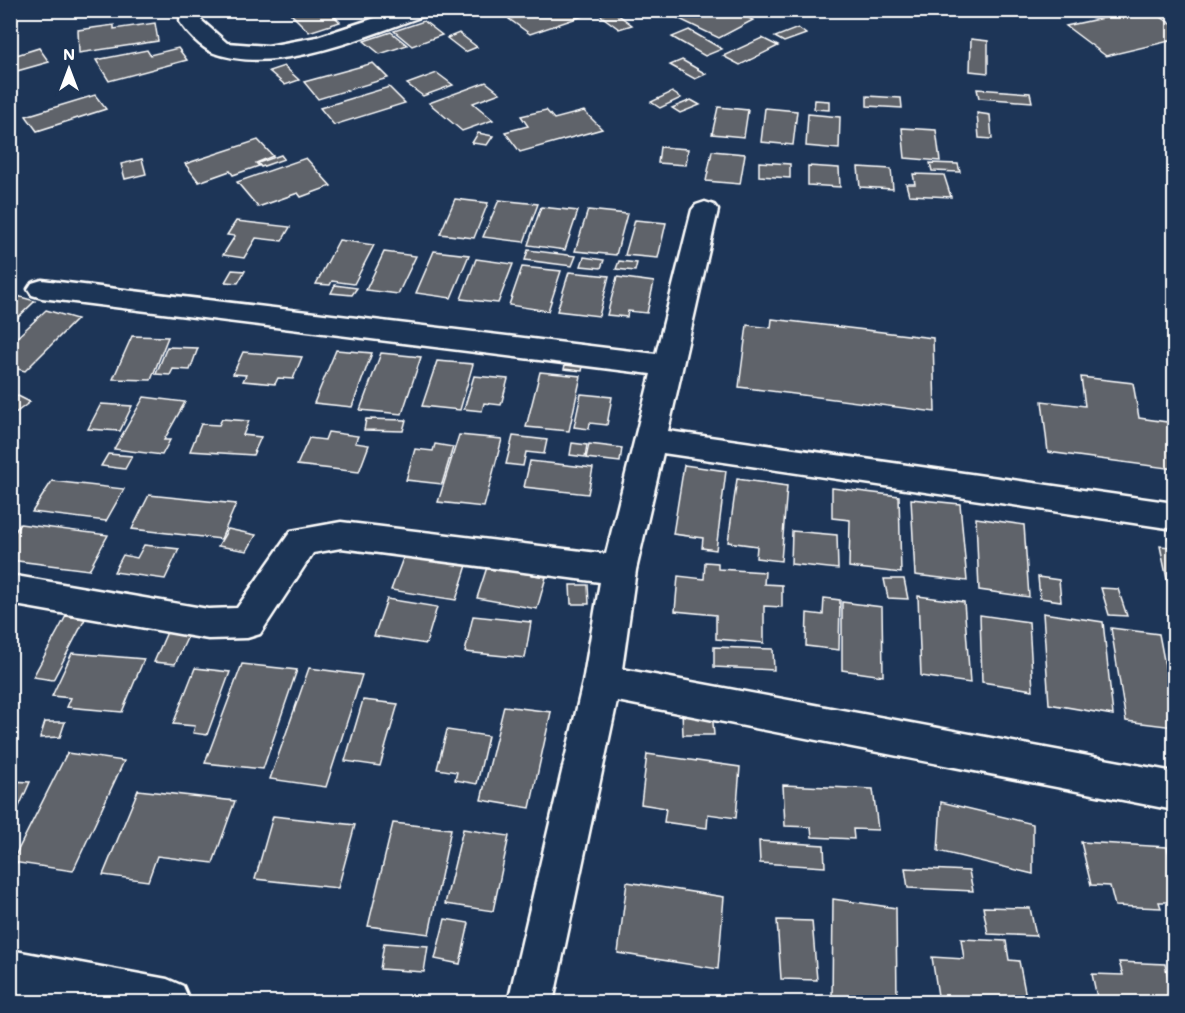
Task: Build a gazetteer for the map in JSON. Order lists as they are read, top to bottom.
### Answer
{
  "north": "top"
}
